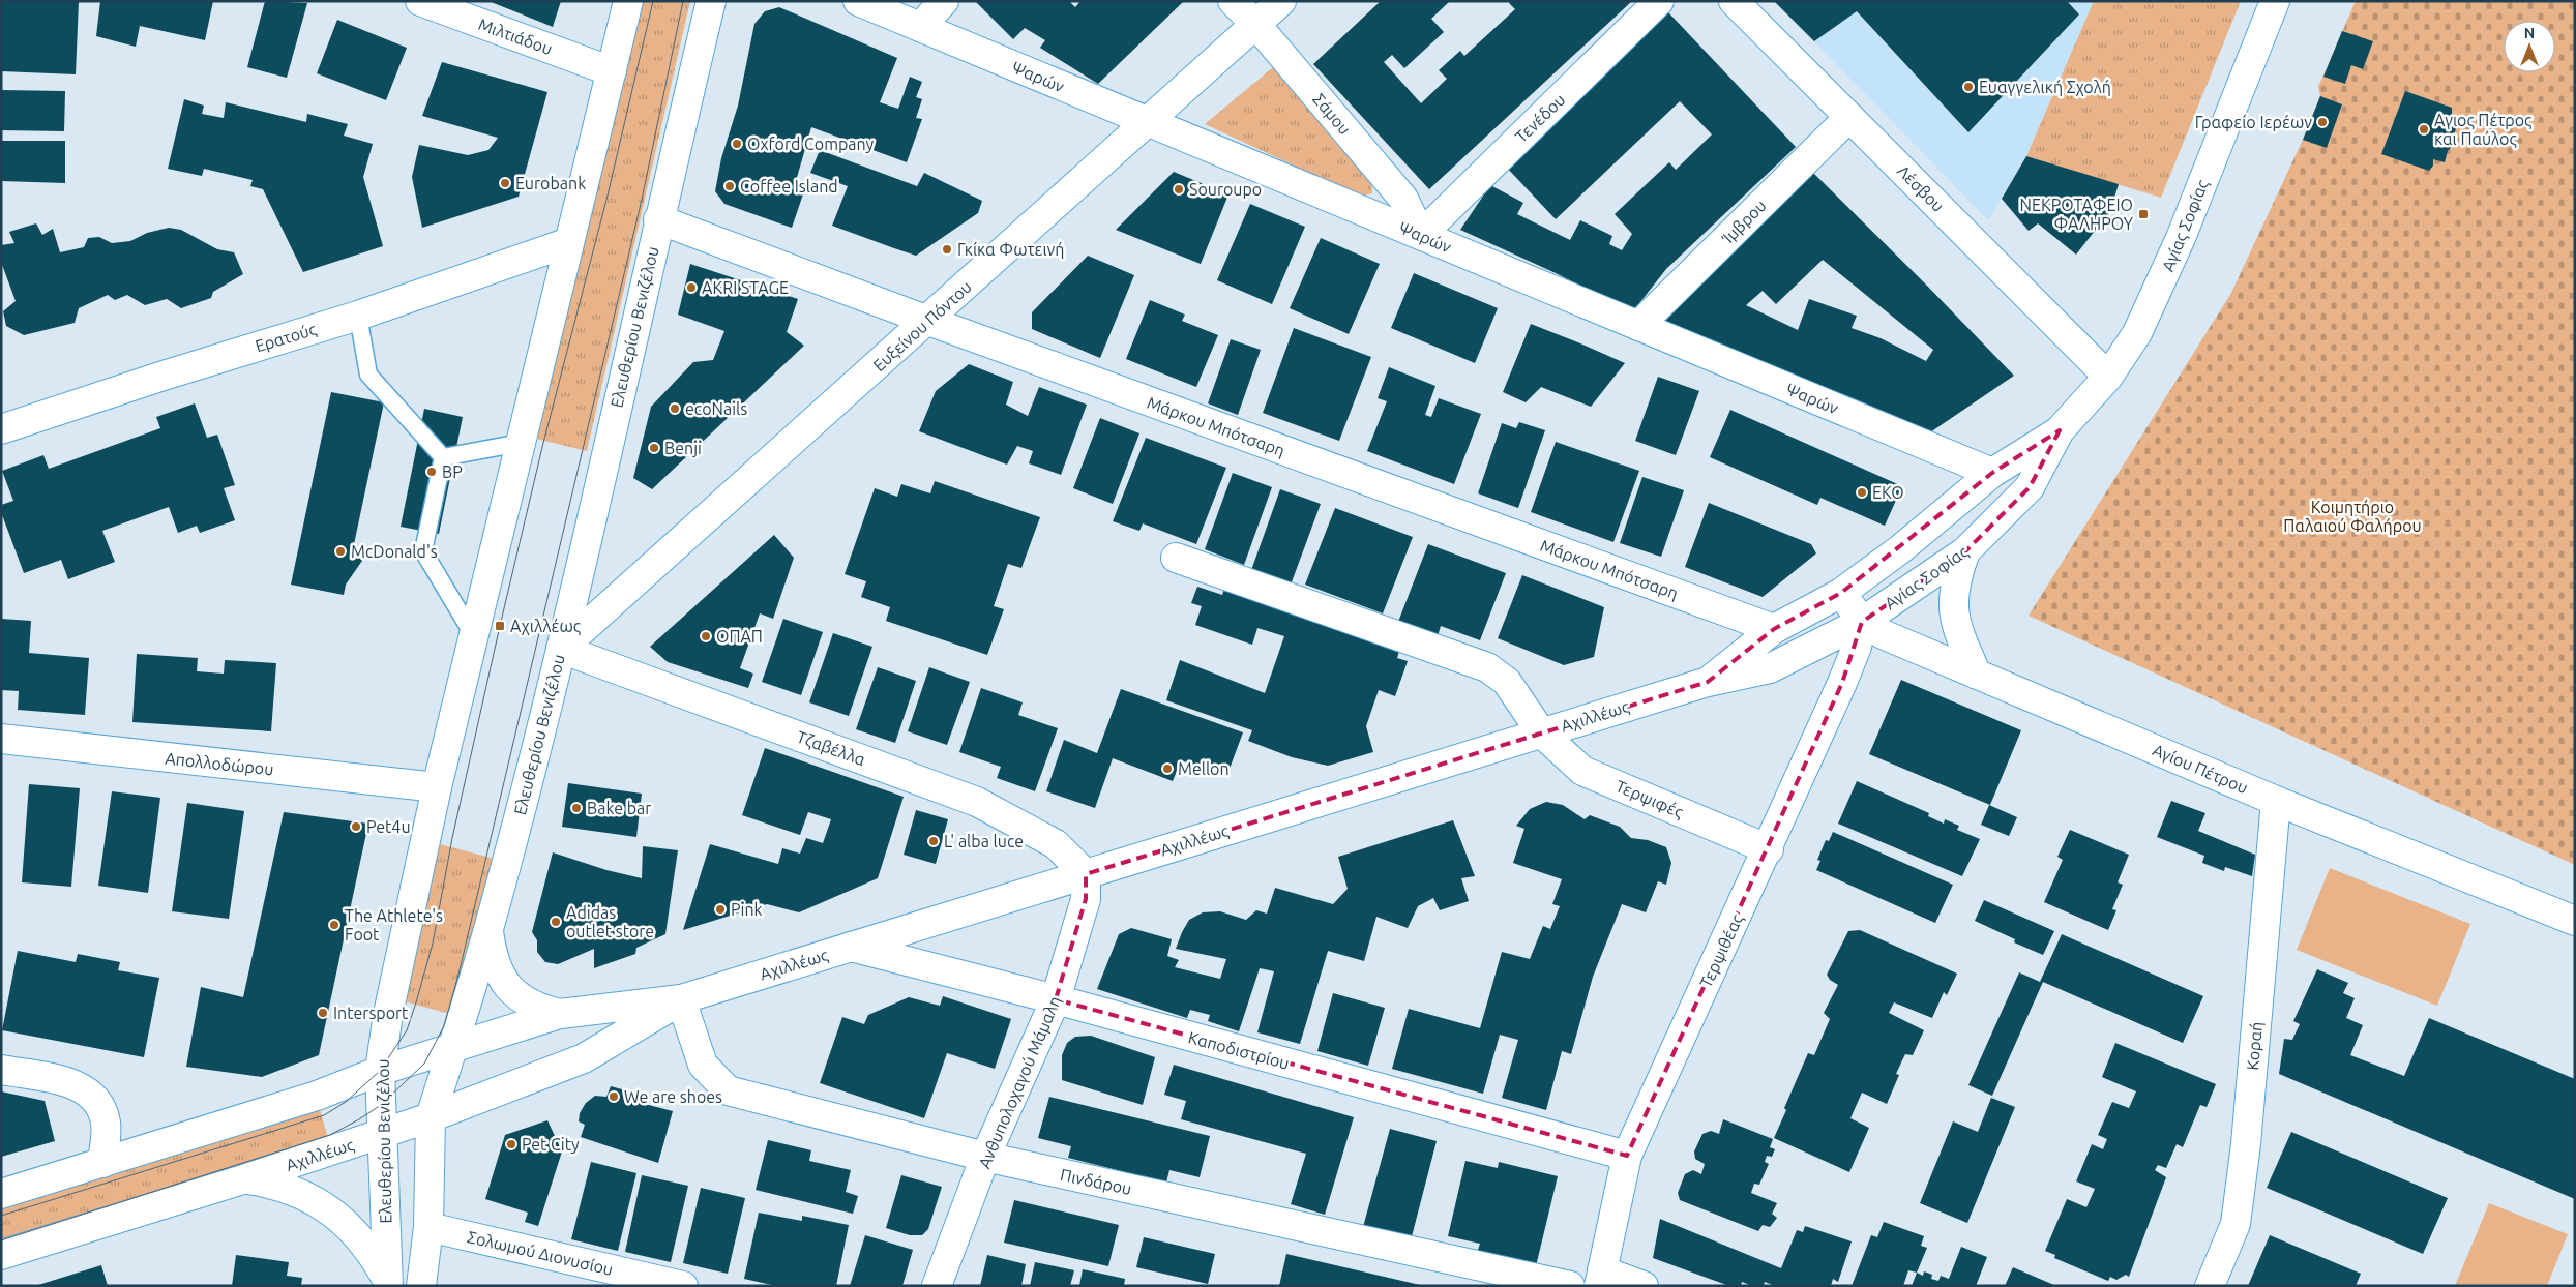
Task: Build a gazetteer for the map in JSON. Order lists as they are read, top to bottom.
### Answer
{
  "streets": {
    "street": [
      "Μιλτιάδου",
      "Ψαρών",
      "Σάμου",
      "Τενέδου",
      "Λέσβου",
      "Ίμβρου",
      "Αγίας Σοφίας",
      "Ευξείνου Πόντου",
      "Ελευθερίου Βενιζέλου",
      "Ερατούς",
      "Μάρκου Μπότσαρη",
      "Αχιλλέως",
      "Τζαβέλλα",
      "Απολλοδώρου",
      "Αγίου Πέτρου",
      "Τερψιφές",
      "Τερψιθέας",
      "Κοραή",
      "Καποδιστρίου",
      "Ανθυπολοχαγού Μάμαλη",
      "Πινδάρου",
      "Σολωμού Διονυσίου"
    ]
  },
  "crossings": [
    ["Μιλτιάδου", "Ελευθερίου Βενιζέλου"],
    ["Ψαρών", "Σάμου"],
    ["Ψαρών", "Τενέδου"],
    ["Ψαρών", "Ίμβρου"],
    ["Ψαρών", "Αγίας Σοφίας"],
    ["Ψαρών", "Ευξείνου Πόντου"],
    ["Σάμου", "Τενέδου"],
    ["Σάμου", "Ευξείνου Πόντου"],
    ["Λέσβου", "Ίμβρου"],
    ["Λέσβου", "Αγίας Σοφίας"],
    ["Αγίας Σοφίας", "Αχιλλέως"],
    ["Αγίας Σοφίας", "Αγίου Πέτρου"],
    ["Αγίας Σοφίας", "Τερψιθέας"],
    ["Ευξείνου Πόντου", "Ελευθερίου Βενιζέλου"],
    ["Ευξείνου Πόντου", "Μάρκου Μπότσαρη"],
    ["Ευξείνου Πόντου", "Τζαβέλλα"],
    ["Ελευθερίου Βενιζέλου", "Ερατούς"],
    ["Ελευθερίου Βενιζέλου", "Μάρκου Μπότσαρη"],
    ["Ελευθερίου Βενιζέλου", "Αχιλλέως"],
    ["Ελευθερίου Βενιζέλου", "Τζαβέλλα"],
    ["Ελευθερίου Βενιζέλου", "Απολλοδώρου"],
    ["Ελευθερίου Βενιζέλου", "Σολωμού Διονυσίου"],
    ["Μάρκου Μπότσαρη", "Αχιλλέως"],
    ["Αχιλλέως", "Τζαβέλλα"],
    ["Αχιλλέως", "Αγίου Πέτρου"],
    ["Αχιλλέως", "Τερψιφές"],
    ["Αχιλλέως", "Τερψιθέας"],
    ["Αχιλλέως", "Καποδιστρίου"],
    ["Αχιλλέως", "Ανθυπολοχαγού Μάμαλη"],
    ["Αχιλλέως", "Πινδάρου"],
    ["Τζαβέλλα", "Ανθυπολοχαγού Μάμαλη"],
    ["Αγίου Πέτρου", "Τερψιθέας"],
    ["Αγίου Πέτρου", "Κοραή"],
    ["Τερψιφές", "Τερψιθέας"],
    ["Τερψιθέας", "Καποδιστρίου"],
    ["Καποδιστρίου", "Ανθυπολοχαγού Μάμαλη"],
    ["Ανθυπολοχαγού Μάμαλη", "Πινδάρου"]
  ],
  "parks": ["Κοιμητήριο Παλαιού Φαλήρου"],
  "places": {
    "other": [
      "Ευαγγελική Σχολή",
      "Γραφείο Ιερέων",
      "Αγιος Πέτρος και Παύλος",
      "Oxford Company",
      "Eurobank",
      "Coffee Island",
      "Souroupo",
      "Γκίκα Φωτεινή",
      "AKRI STAGE",
      "ecoNails",
      "Benji",
      "BP",
      "EKO",
      "McDonald's",
      "ΟΠΑΠ",
      "Mellon",
      "Bake bar",
      "Pet4u",
      "L' alba luce",
      "Pink",
      "Adidas outlet store",
      "The Athlete's Foot",
      "Intersport",
      "We are shoes",
      "Pet City"
    ],
    "transit": ["ΝΕΚΡΟΤΑΦΕΙΟ ΦΑΛΗΡΟΥ", "Αχιλλέως"]
  },
  "north": "top"
}
